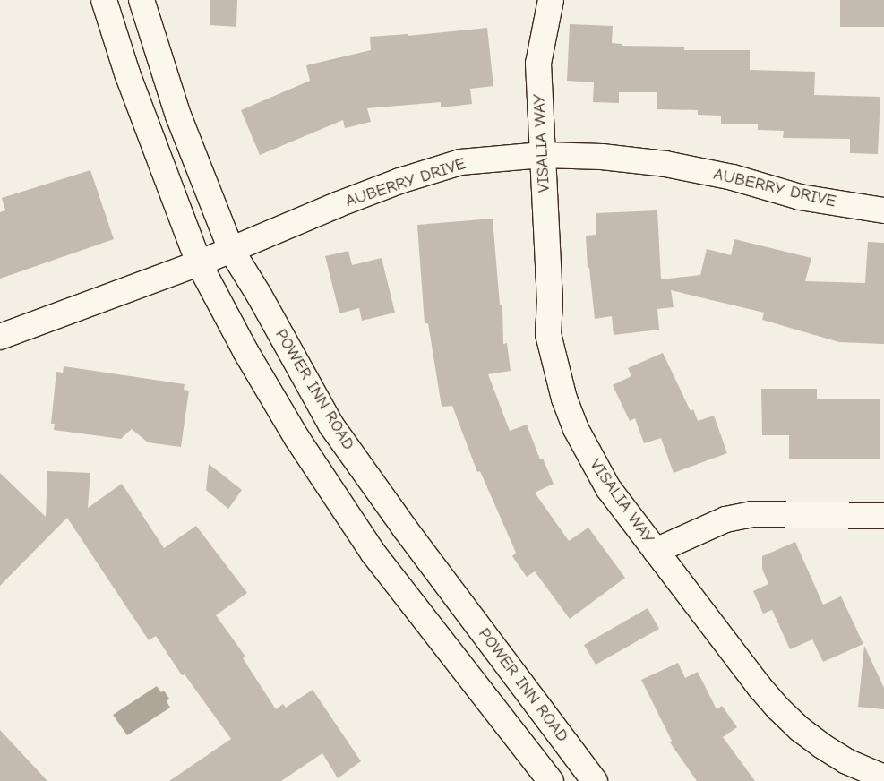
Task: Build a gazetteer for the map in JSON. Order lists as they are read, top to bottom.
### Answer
{
  "streets": {
    "street": ["VISALIA WAY", "AUBERRY DRIVE", "POWER INN ROAD"]
  },
  "crossings": [
    ["VISALIA WAY", "AUBERRY DRIVE"],
    ["AUBERRY DRIVE", "POWER INN ROAD"]
  ]
}
